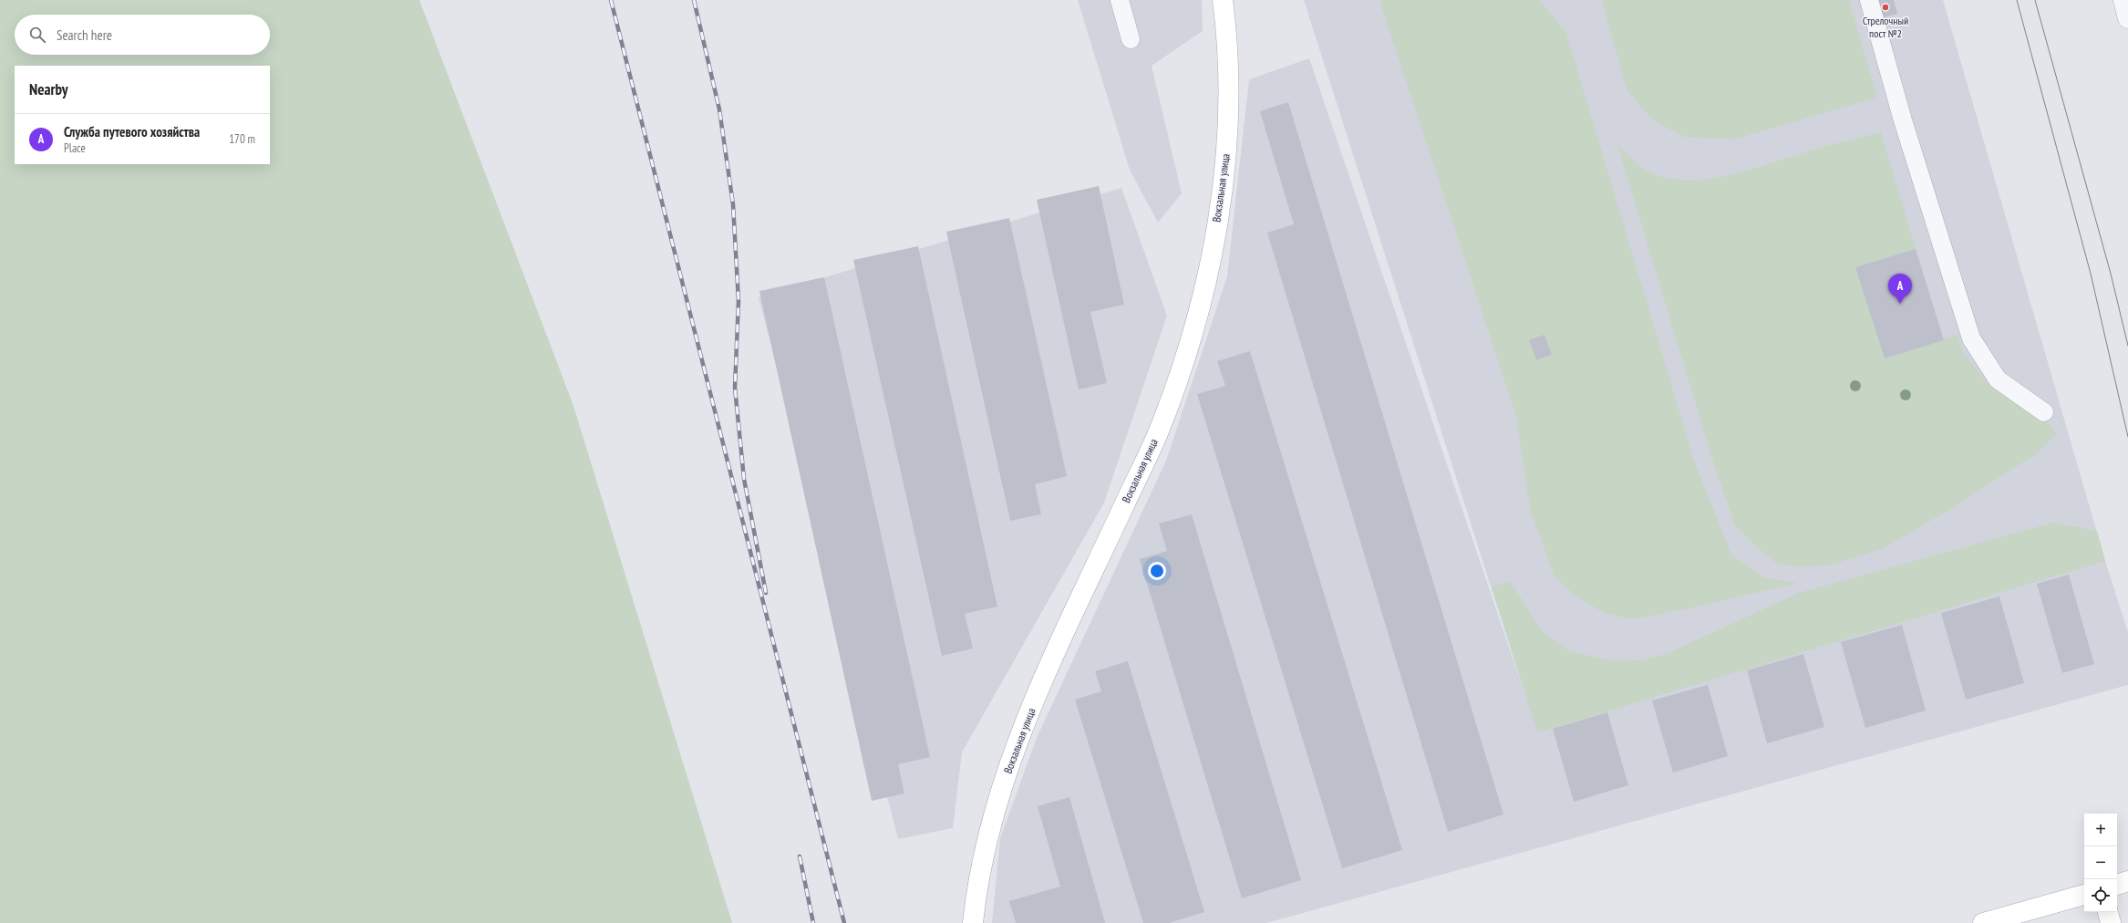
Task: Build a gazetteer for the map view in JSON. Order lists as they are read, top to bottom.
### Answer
{
  "streets": {
    "main road": ["Вокзальная улица"]
  },
  "places": ["Стрелочный пост №2"],
  "page": {
    "search": "Search here",
    "heading": "Nearby",
    "list": [
      {
        "mark": "A",
        "name": "Служба путевого хозяйства",
        "note": "Place",
        "value": "170 m"
      }
    ],
    "pins": "A",
    "map_buttons": ["+", "−"]
  }
}
